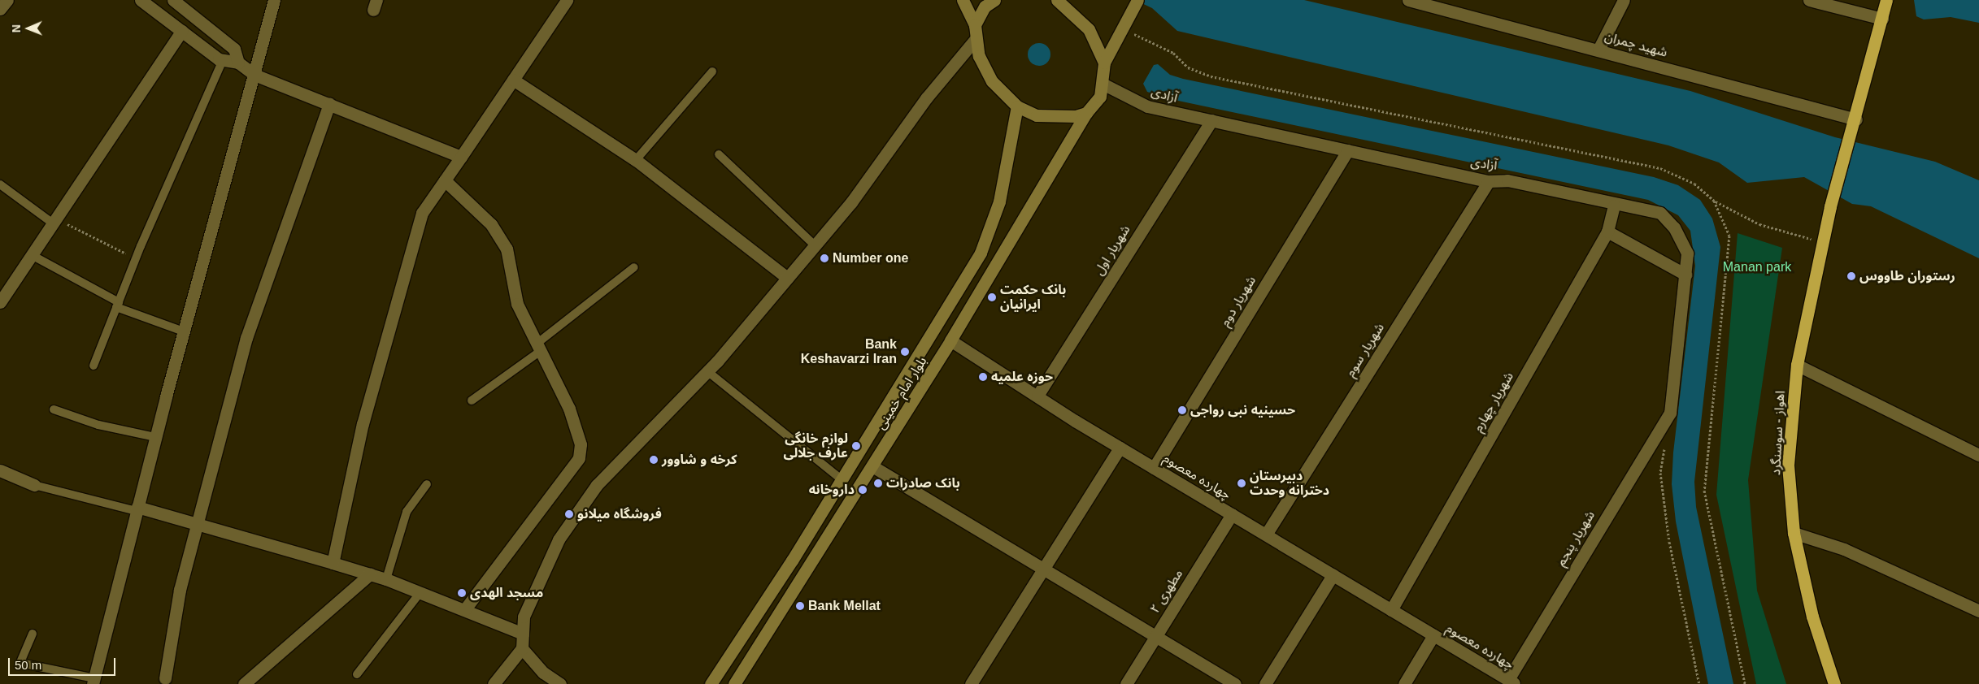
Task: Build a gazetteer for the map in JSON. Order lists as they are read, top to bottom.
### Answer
{
  "streets": {
    "highway": ["اهواز - سوسنگرد"],
    "main road": ["بلوار امام خمینی"],
    "street": [
      "شهید چمران",
      "آزادی",
      "شهریار اول",
      "شهریار دوم",
      "شهریار سوم",
      "شهریار چهارم",
      "چهارده معصوم",
      "شهریار پنجم",
      "مطهری ۲"
    ]
  },
  "crossings": [
    ["شهید چمران", "اهواز - سوسنگرد"],
    ["آزادی", "شهریار اول"],
    ["آزادی", "شهریار دوم"],
    ["آزادی", "شهریار سوم"],
    ["آزادی", "بلوار امام خمینی"],
    ["آزادی", "شهریار چهارم"],
    ["آزادی", "شهریار پنجم"],
    ["شهریار اول", "چهارده معصوم"],
    ["شهریار دوم", "چهارده معصوم"],
    ["شهریار سوم", "چهارده معصوم"],
    ["بلوار امام خمینی", "چهارده معصوم"],
    ["شهریار چهارم", "چهارده معصوم"],
    ["چهارده معصوم", "شهریار پنجم"],
    ["چهارده معصوم", "مطهری ۲"]
  ],
  "parks": ["Manan park"],
  "places": [
    "Number one",
    "رستوران طاووس",
    "بانک حکمت ایرانیان",
    "Bank Keshavarzi Iran",
    "حوزه علمیه",
    "حسینیه نبی رواجی",
    "لوازم خانگی عارف جلالی",
    "کرخه و شاوور",
    "بانک صادرات",
    "دبیرستان دخترانه وحدت",
    "داروخانه",
    "فروشگاه میلانو",
    "مسجد الهدی",
    "Bank Mellat"
  ],
  "scale_bar": "50 m",
  "north": "left"
}
